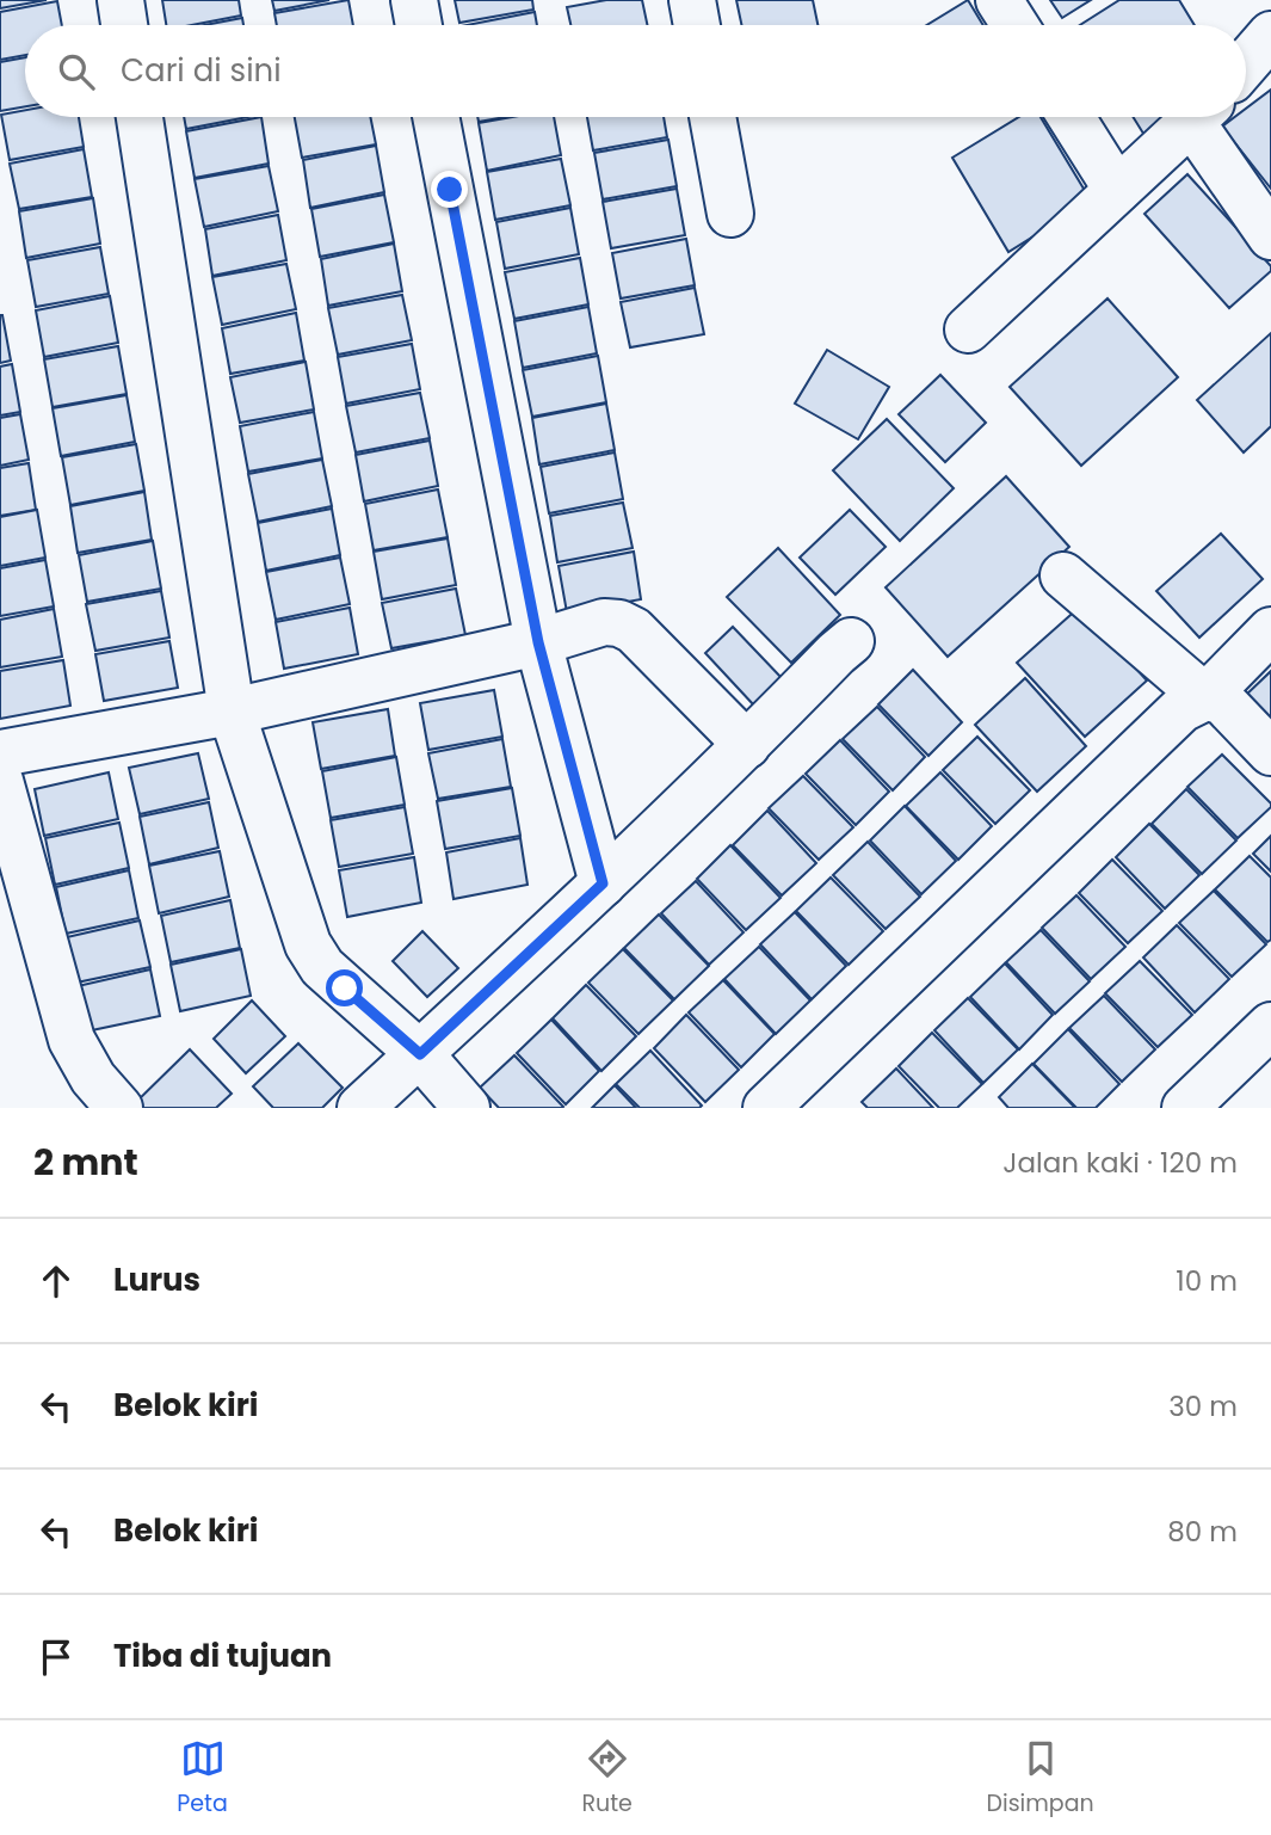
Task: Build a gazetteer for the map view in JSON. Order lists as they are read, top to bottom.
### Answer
{
  "page": {
    "search": "Cari di sini",
    "heading": ["2 mnt", "Jalan kaki · 120 m"],
    "list": [
      ["Lurus", "10 m"],
      ["Belok kiri", "30 m"],
      ["Belok kiri", "80 m"],
      "Tiba di tujuan"
    ],
    "nav": ["Peta", "Rute", "Disimpan"]
  }
}
